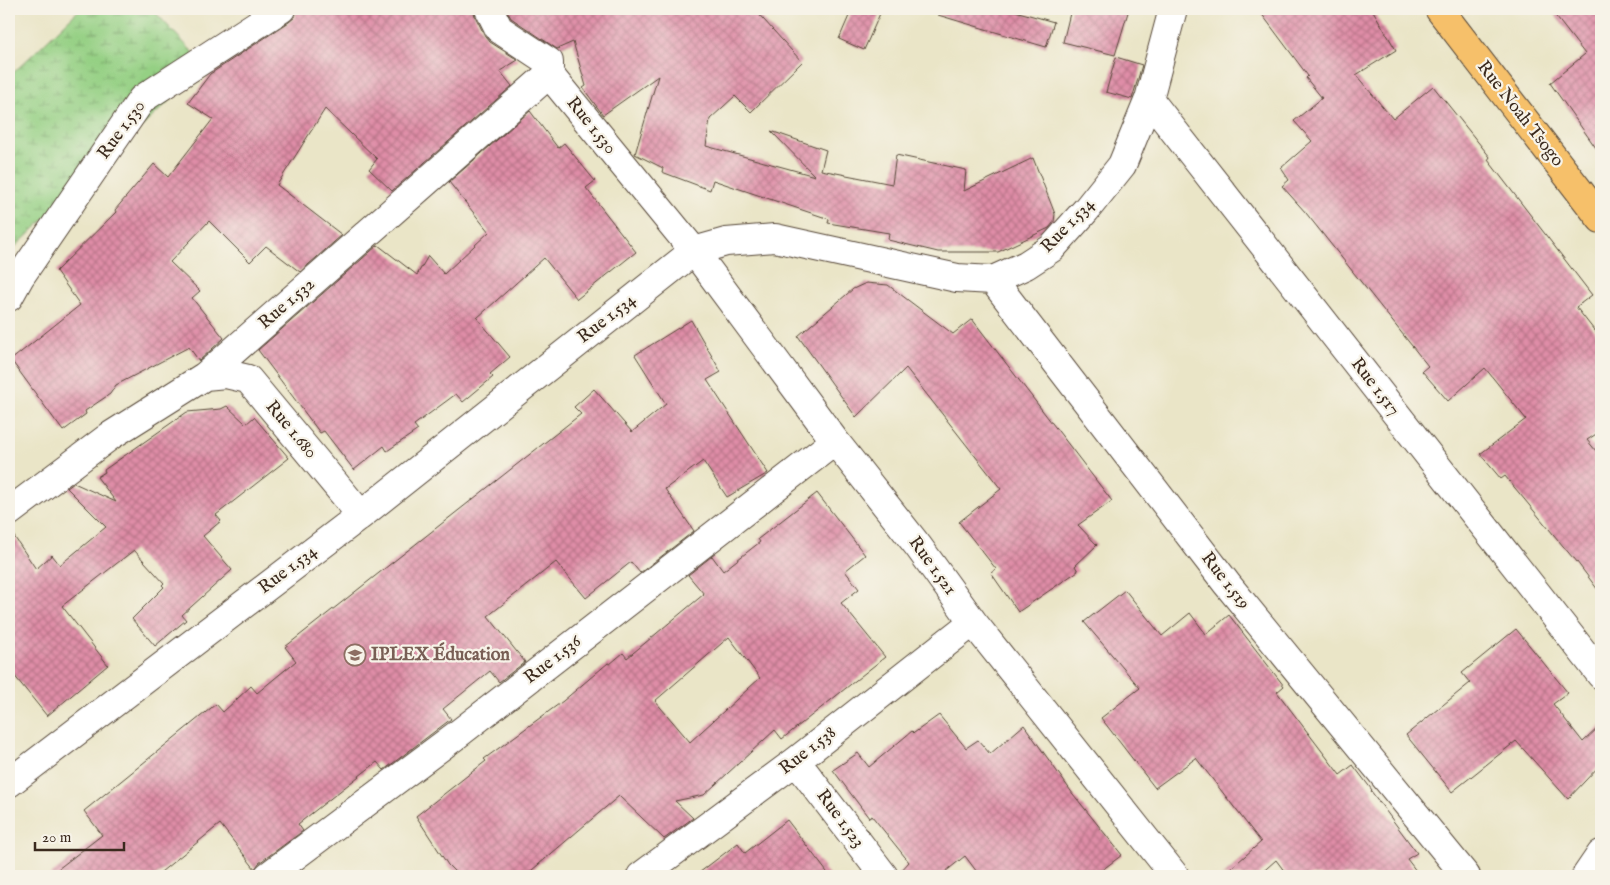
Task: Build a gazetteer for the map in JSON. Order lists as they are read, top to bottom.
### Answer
{
  "streets": {
    "main road": ["Rue Noah Tsogo"],
    "street": [
      "Rue 1.530",
      "Rue 1.534",
      "Rue 1.532",
      "Rue 1.517",
      "Rue 1.680",
      "Rue 1.521",
      "Rue 1.519",
      "Rue 1.536",
      "Rue 1.538",
      "Rue 1.523"
    ]
  },
  "crossings": [
    ["Rue 1.530", "Rue 1.534"],
    ["Rue 1.530", "Rue 1.532"],
    ["Rue 1.530", "Rue 1.521"],
    ["Rue 1.534", "Rue 1.517"],
    ["Rue 1.534", "Rue 1.680"],
    ["Rue 1.534", "Rue 1.521"],
    ["Rue 1.534", "Rue 1.519"],
    ["Rue 1.532", "Rue 1.680"],
    ["Rue 1.521", "Rue 1.536"],
    ["Rue 1.521", "Rue 1.538"],
    ["Rue 1.538", "Rue 1.523"]
  ],
  "places": {
    "school or university": ["IPLEX Éducation"]
  },
  "scale_bar": "20 m"
}
